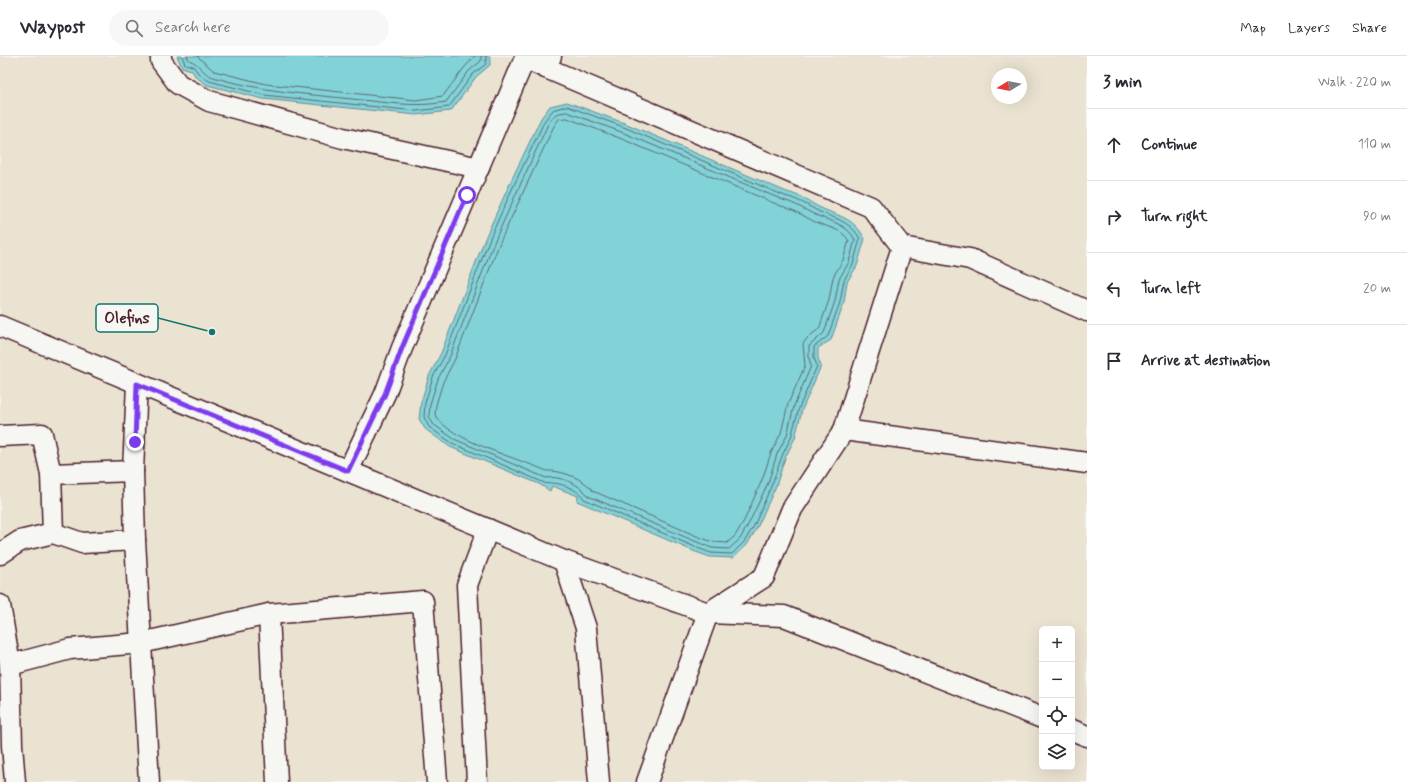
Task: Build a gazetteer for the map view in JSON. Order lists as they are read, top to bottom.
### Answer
{
  "places": ["Olefins"],
  "north": "left",
  "page": {
    "header": "Waypost",
    "search": "Search here",
    "nav": ["Map", "Layers", "Share"],
    "heading": ["3 min", "Walk · 220 m"],
    "list": [
      ["Continue", "110 m"],
      ["Turn right", "90 m"],
      ["Turn left", "20 m"],
      "Arrive at destination"
    ],
    "map_buttons": ["+", "−"]
  }
}
